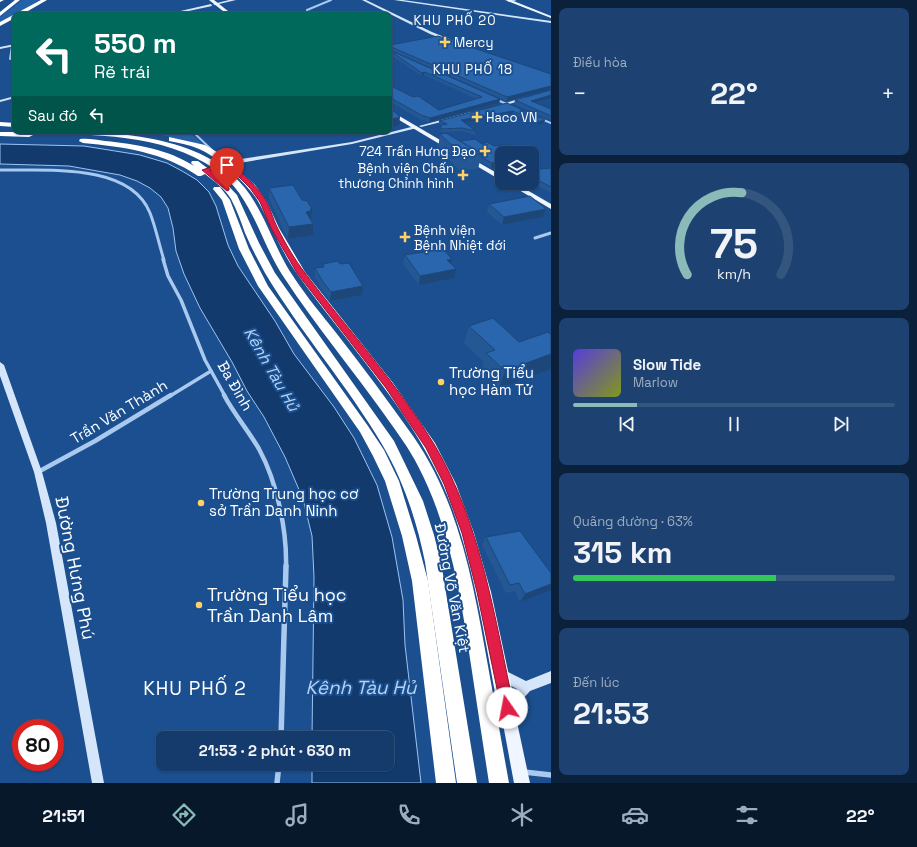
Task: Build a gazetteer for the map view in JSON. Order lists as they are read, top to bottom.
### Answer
{
  "streets": {
    "highway": ["Đường Võ Văn Kiệt"],
    "main road": ["Đường Hưng Phú"],
    "street": ["Ba Đình", "Trần Văn Thành"]
  },
  "crossings": [
    ["Ba Đình", "Trần Văn Thành"],
    ["Trần Văn Thành", "Đường Hưng Phú"]
  ],
  "districts": ["KHU PHỐ 20", "KHU PHỐ 18", "KHU PHỐ 2"],
  "water": ["Kênh Tàu Hủ"],
  "places": {
    "health": [
      "Mercy",
      "Haco VN",
      "724 Trần Hưng Đạo",
      "Bệnh viện Chấn thương Chỉnh hình",
      "Bệnh viện Bệnh Nhiệt đới"
    ],
    "other": ["Trường Tiểu học Hàm Tử", "Trường Trung học cơ sở Trần Danh Ninh", "Trường Tiểu học Trần Danh Lâm"]
  },
  "page": {
    "tile": [
      "Điều hòa",
      ["Quãng đường · 63%", "315 km"],
      ["Đến lúc", "21:53"]
    ],
    "turn": ["550 m", "Rẽ trái"],
    "heat": ["−", "22°", "+"],
    "then": "Sau đó",
    "song": ["Slow Tide", "Marlow"],
    "limit": "80",
    "trip": "21:53 · 2 phút · 630 m",
    "tabs": ["21:51", "22°"],
    "gauge": ["75", "km/h"]
  }
}
